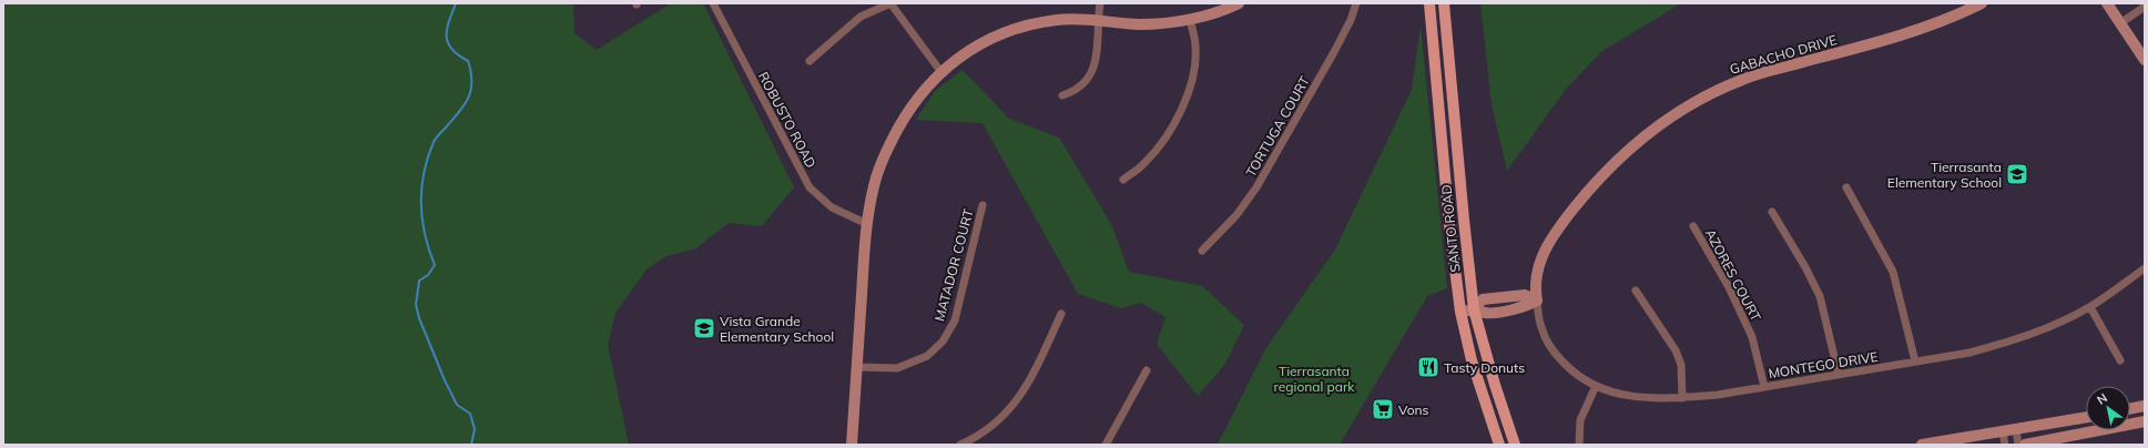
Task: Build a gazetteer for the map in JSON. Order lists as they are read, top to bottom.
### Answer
{
  "streets": {
    "main road": ["SANTO ROAD"],
    "street": [
      "GABACHO DRIVE",
      "ROBUSTO ROAD",
      "TORTUGA COURT",
      "MATADOR COURT",
      "AZORES COURT",
      "MONTEGO DRIVE"
    ]
  },
  "crossings": [
    ["GABACHO DRIVE", "MONTEGO DRIVE"],
    ["AZORES COURT", "MONTEGO DRIVE"]
  ],
  "parks": ["Tierrasanta regional park"],
  "places": {
    "school or university": ["Tierrasanta Elementary School", "Vista Grande Elementary School"],
    "restaurant": ["Tasty Donuts"],
    "supermarket": ["Vons"]
  },
  "north": "top left"
}
